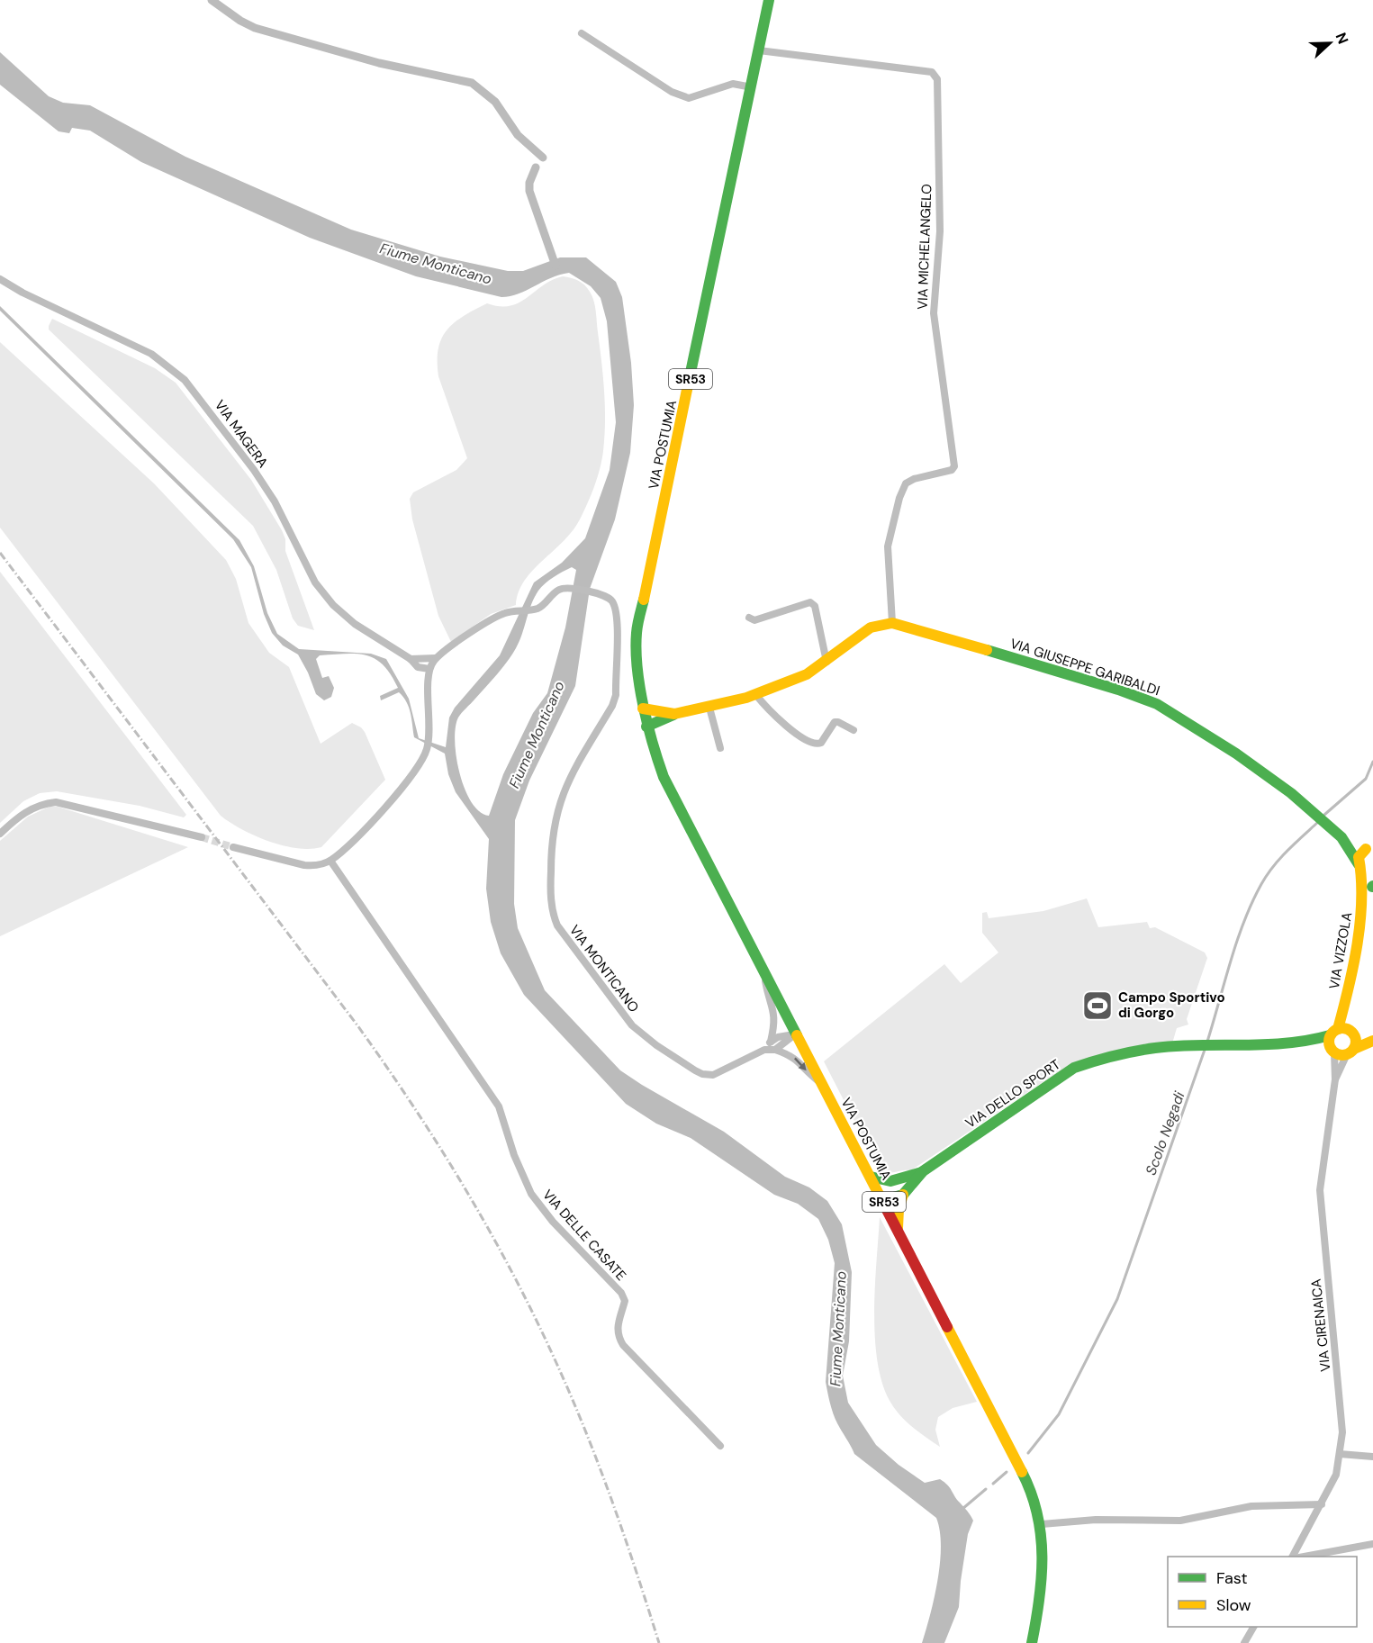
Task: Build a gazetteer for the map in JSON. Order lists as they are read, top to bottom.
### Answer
{
  "streets": {
    "street": [
      "VIA MICHELANGELO",
      "SR53",
      "VIA MAGERA",
      "VIA POSTUMIA",
      "VIA GIUSEPPE GARIBALDI",
      "VIA VIZZOLA",
      "VIA MONTICANO",
      "VIA DELLO SPORT",
      "VIA DELLE CASATE",
      "VIA CIRENAICA"
    ]
  },
  "crossings": [
    ["VIA MICHELANGELO", "SR53"],
    ["VIA MICHELANGELO", "VIA POSTUMIA"],
    ["VIA MICHELANGELO", "VIA GIUSEPPE GARIBALDI"],
    ["SR53", "VIA POSTUMIA"],
    ["VIA VIZZOLA", "VIA DELLO SPORT"],
    ["VIA VIZZOLA", "VIA CIRENAICA"],
    ["VIA DELLO SPORT", "VIA CIRENAICA"]
  ],
  "water": ["Fiume Monticano", "Scolo Negadi"],
  "places": {
    "sports": ["Campo Sportivo di Gorgo"]
  },
  "legend": ["Fast", "Slow"],
  "north": "right"
}
